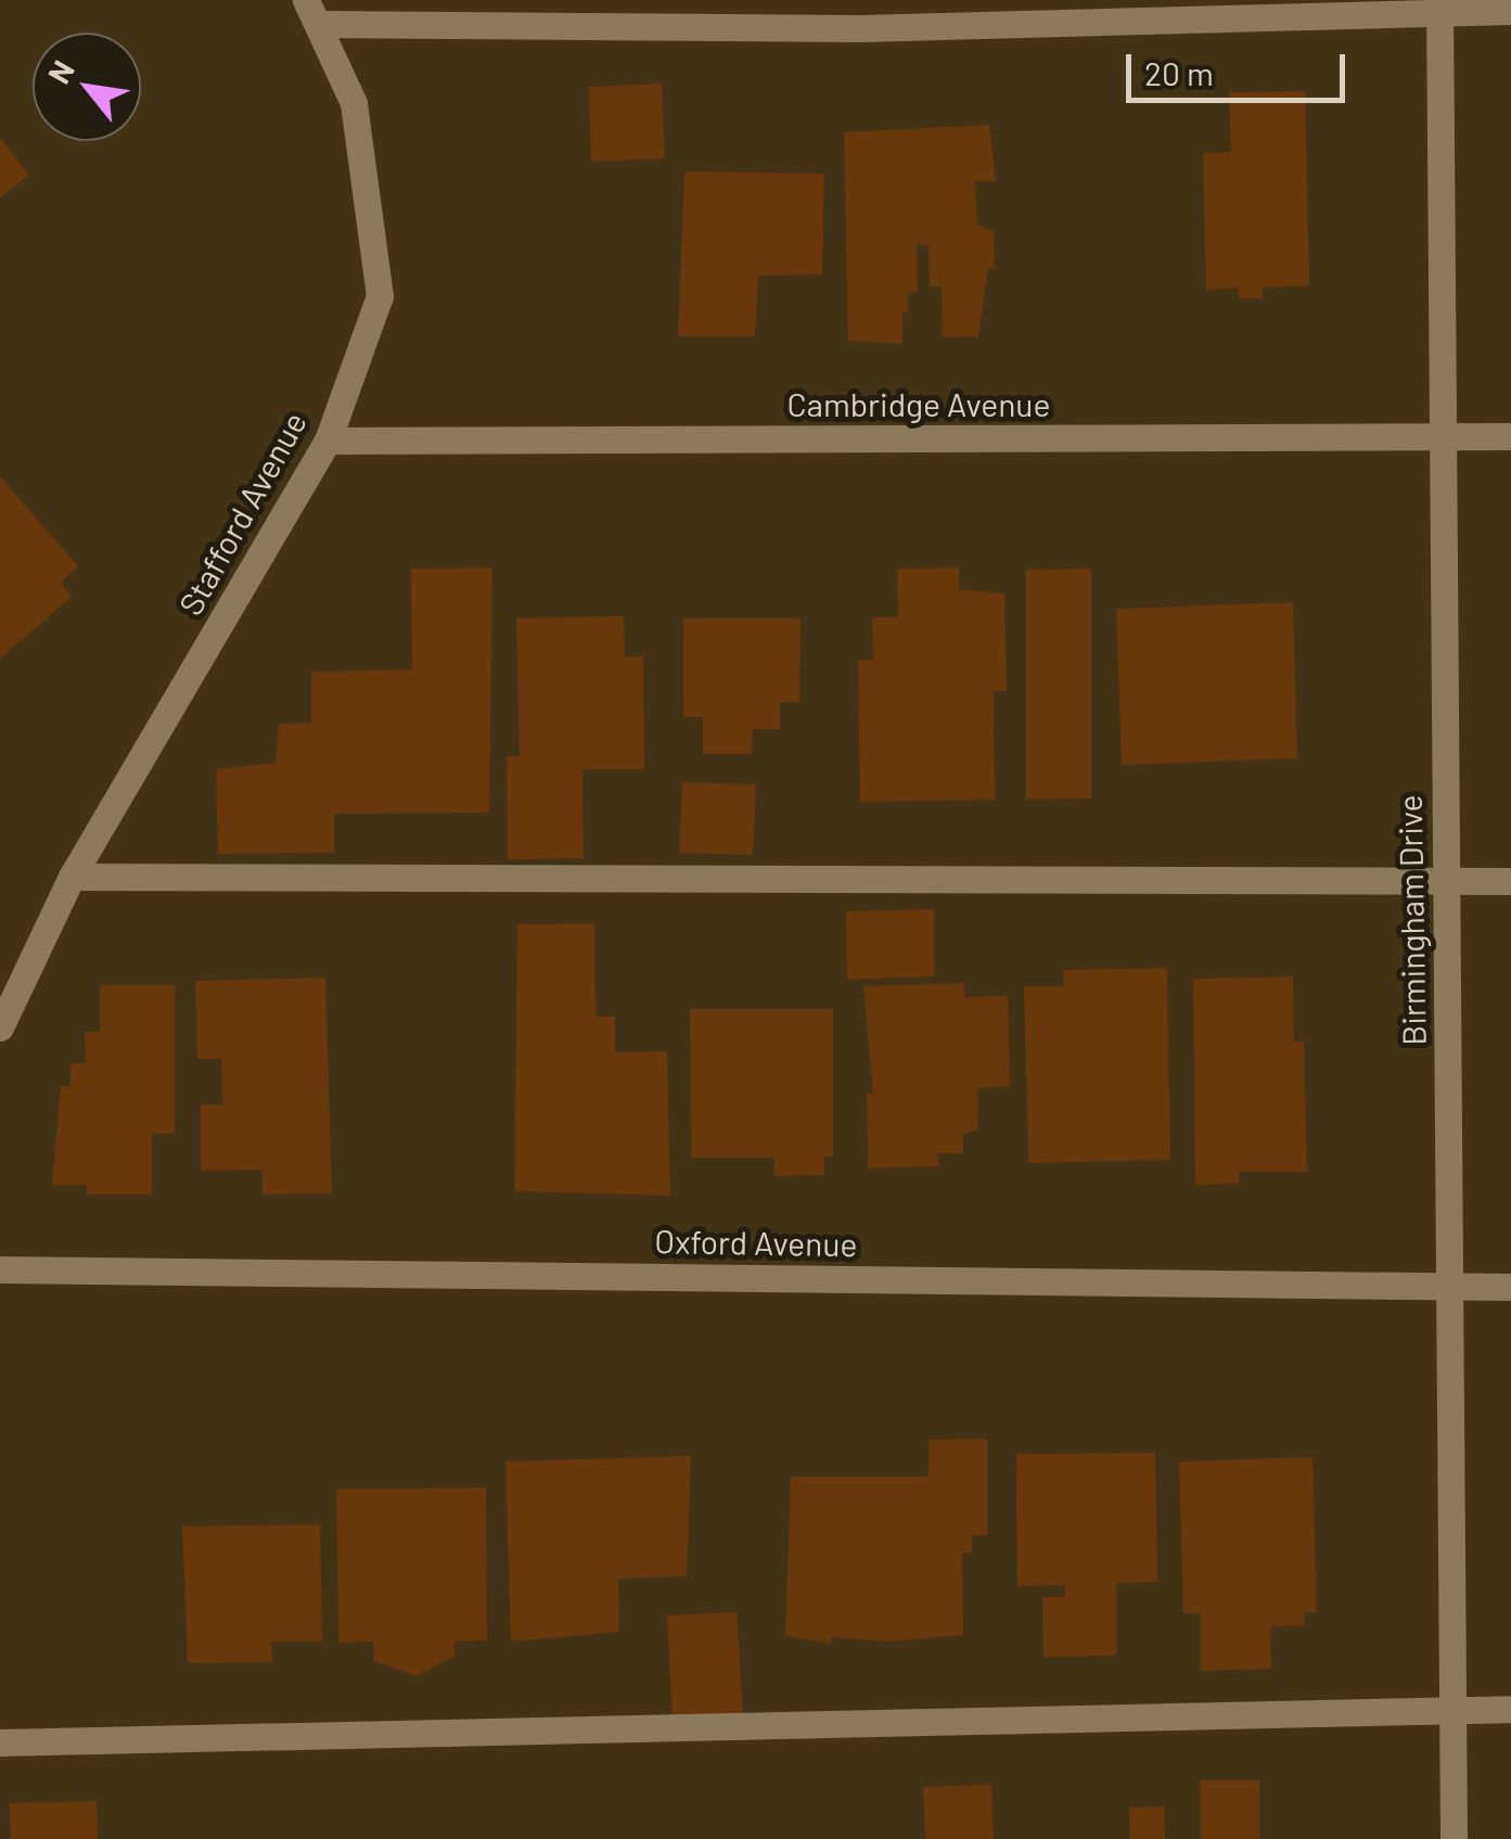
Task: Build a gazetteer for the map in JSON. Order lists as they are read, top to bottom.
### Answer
{
  "streets": {
    "street": [
      "Cambridge Avenue",
      "Stafford Avenue",
      "Birmingham Drive",
      "Oxford Avenue"
    ]
  },
  "crossings": [
    ["Cambridge Avenue", "Stafford Avenue"],
    ["Cambridge Avenue", "Birmingham Drive"],
    ["Birmingham Drive", "Oxford Avenue"]
  ],
  "scale_bar": "20 m",
  "north": "top left"
}
